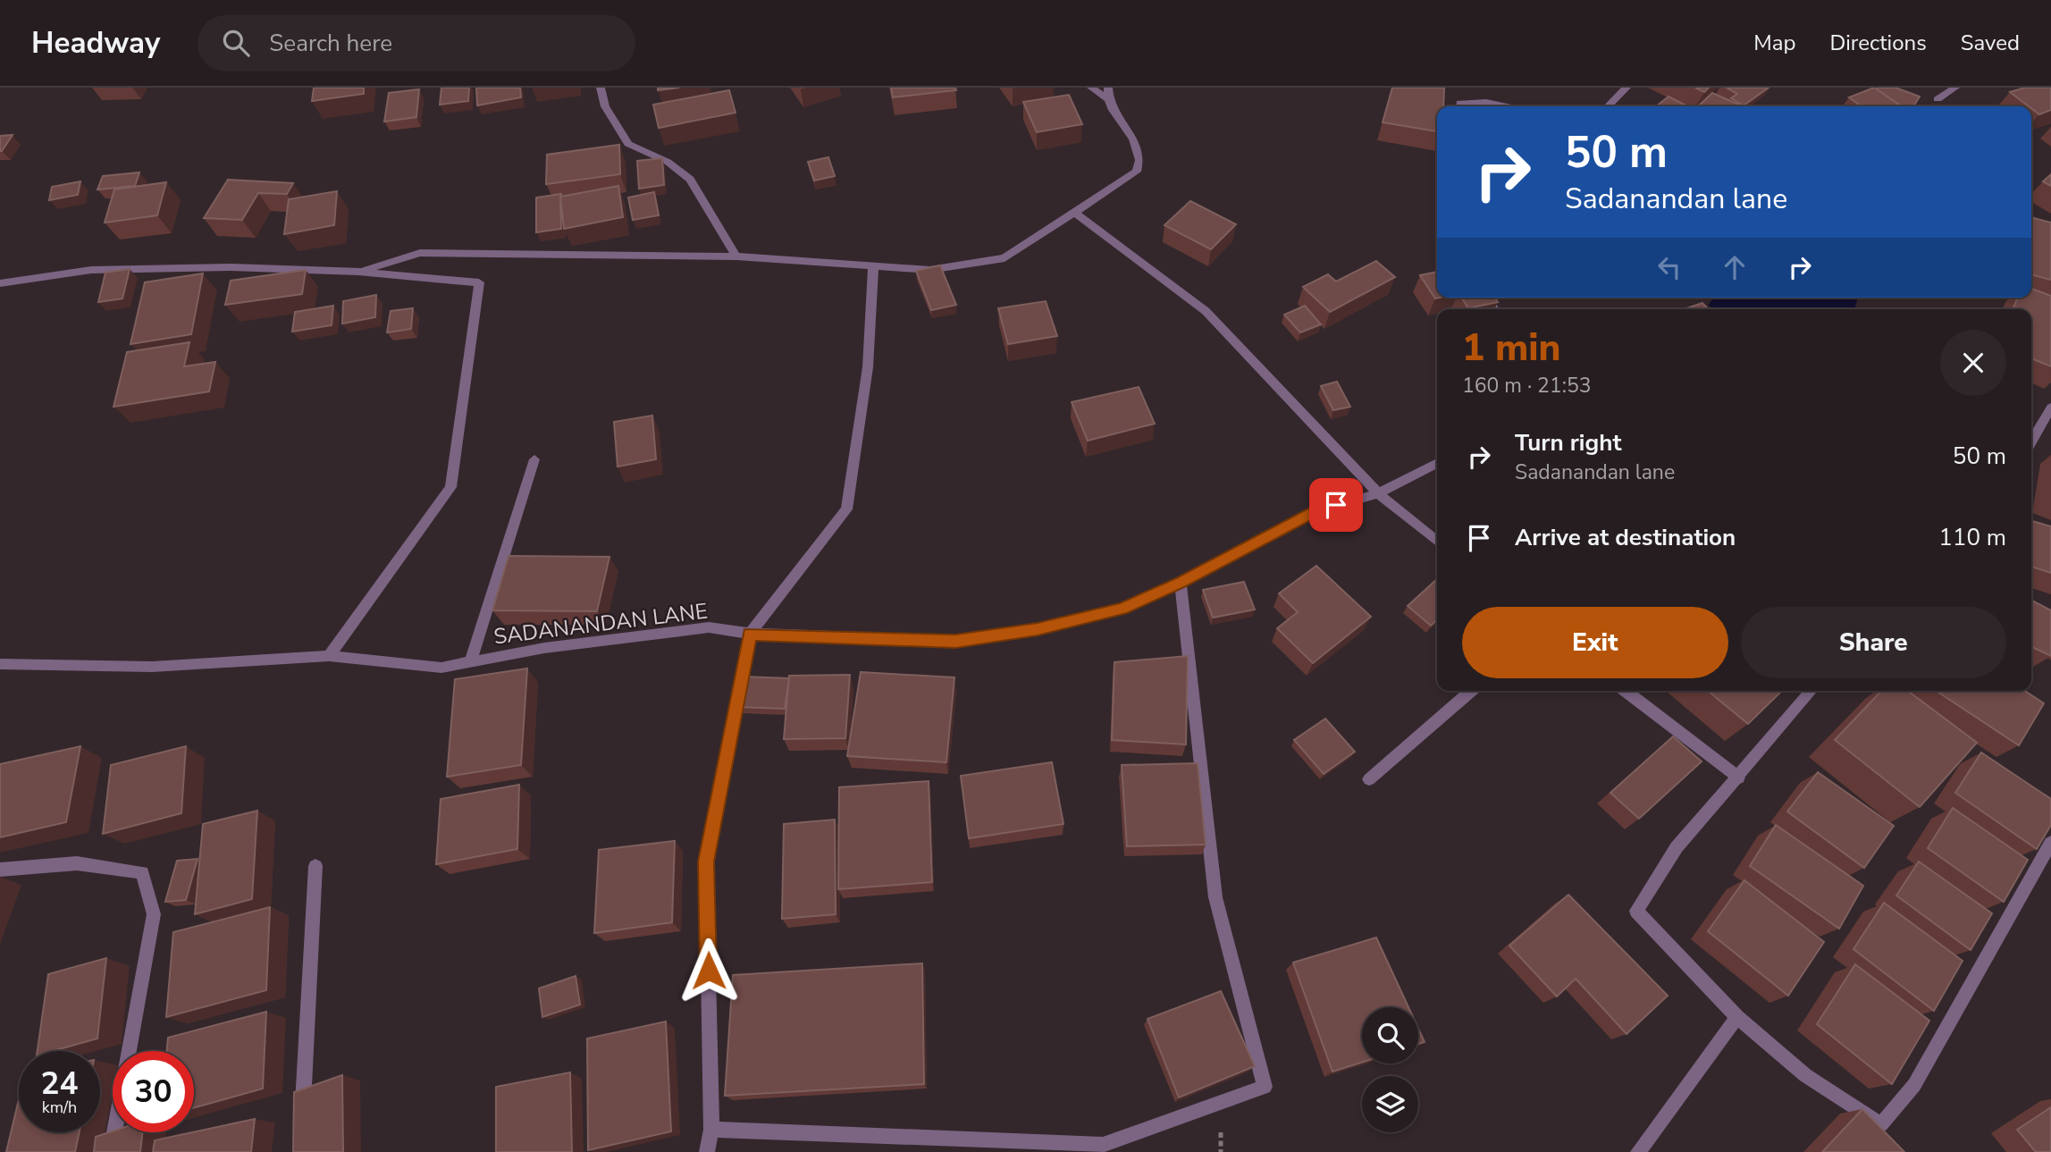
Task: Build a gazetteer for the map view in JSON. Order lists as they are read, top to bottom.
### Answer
{
  "streets": {
    "street": ["SADANANDAN LANE"]
  },
  "page": {
    "header": "Headway",
    "search": "Search here",
    "nav": ["Map", "Directions", "Saved"],
    "turn": ["50 m", "Sadanandan lane"],
    "heading": ["1 min", "160 m · 21:53"],
    "list": [
      {
        "name": "Turn right",
        "note": "Sadanandan lane",
        "value": "50 m"
      },
      {
        "name": "Arrive at destination",
        "value": "110 m"
      }
    ],
    "buttons": ["Exit", "Share"],
    "speed": "24 km/h",
    "limit": "30"
  }
}
